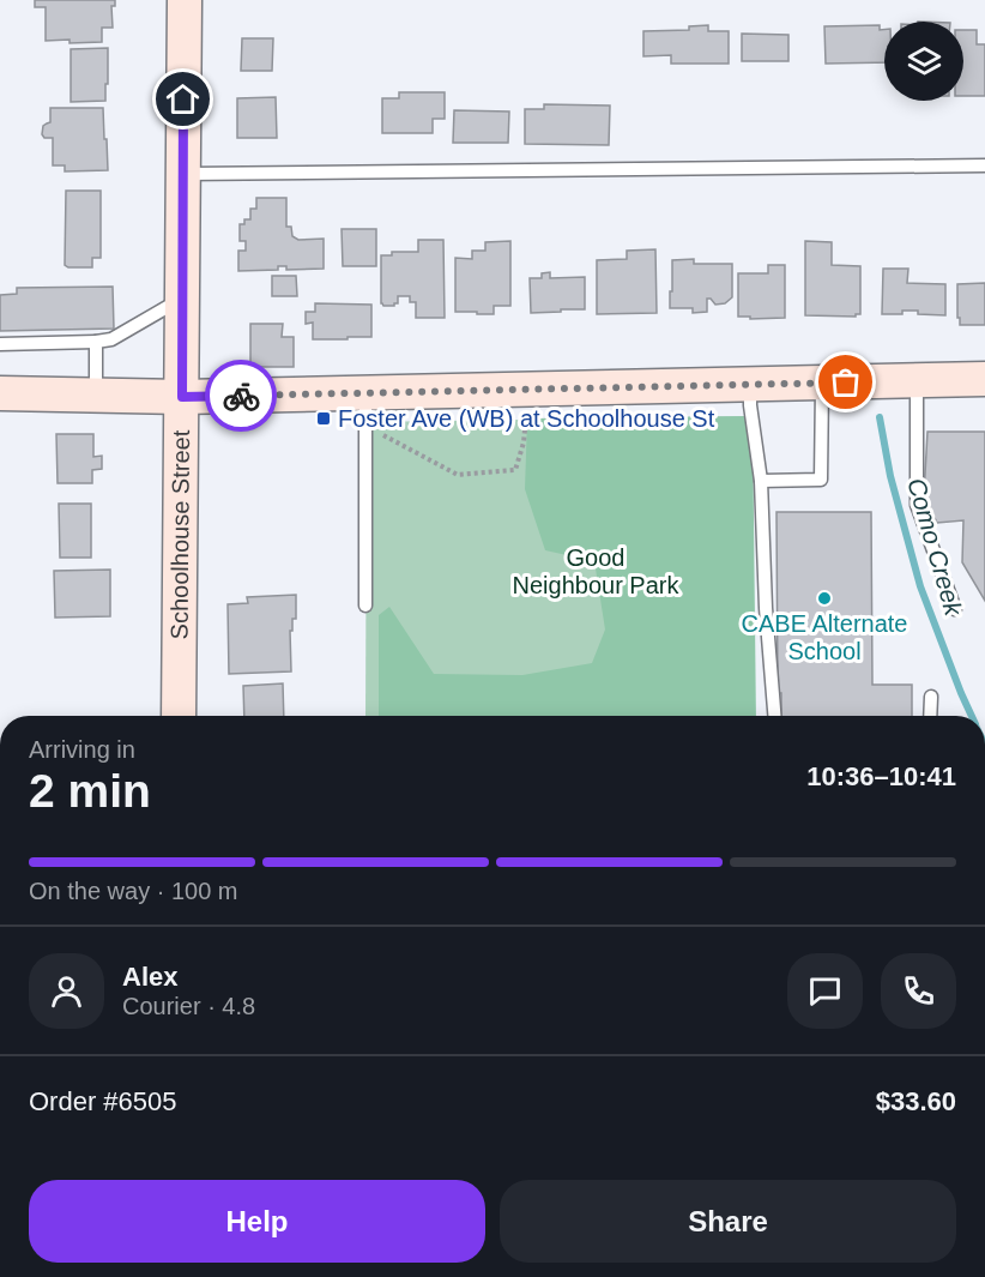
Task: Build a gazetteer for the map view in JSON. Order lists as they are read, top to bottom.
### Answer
{
  "streets": {
    "street": ["Schoolhouse Street"]
  },
  "water": ["Como Creek"],
  "parks": ["Good Neighbour Park"],
  "places": {
    "transit": ["Foster Ave (WB) at Schoolhouse St"],
    "other": ["CABE Alternate School"]
  },
  "page": {
    "heading": ["2 min", "Arriving in", "10:36–10:41"],
    "panel": [
      "Alex",
      "Courier · 4.8",
      "Order #6505",
      "$33.60"
    ],
    "bar": "On the way · 100 m",
    "buttons": ["Help", "Share"]
  }
}
